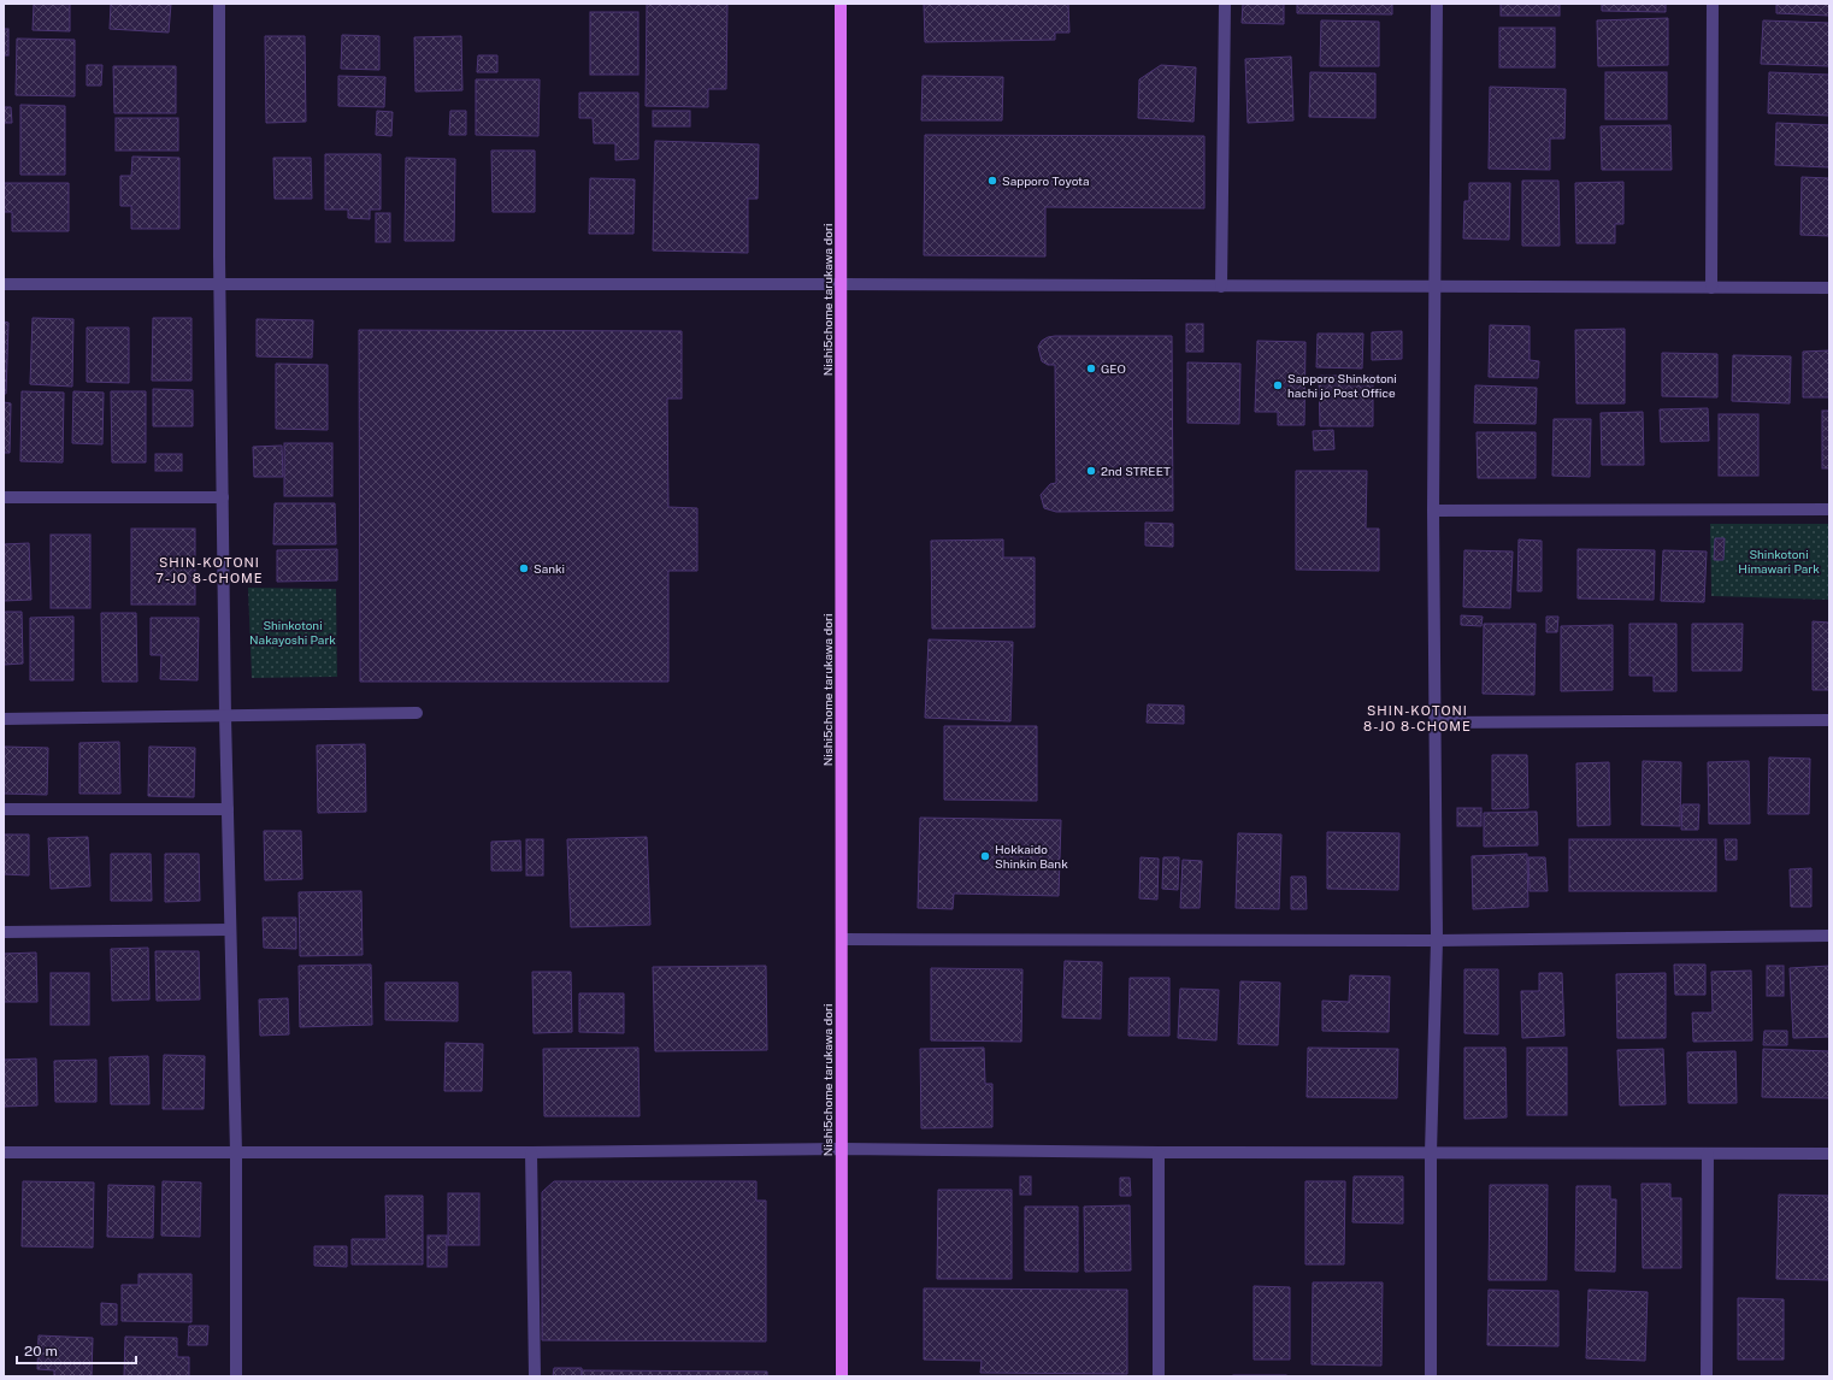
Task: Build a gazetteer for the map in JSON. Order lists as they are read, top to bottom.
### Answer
{
  "streets": {
    "main road": ["Nishi5chome tarukawa dori"]
  },
  "districts": ["SHIN-KOTONI 7-JO 8-CHOME", "SHIN-KOTONI 8-JO 8-CHOME"],
  "parks": ["Shinkotoni Himawari Park", "Shinkotoni Nakayoshi Park"],
  "places": [
    "Sapporo Toyota",
    "GEO",
    "Sapporo Shinkotoni hachi jo Post Office",
    "2nd STREET",
    "Sanki",
    "Hokkaido Shinkin Bank"
  ],
  "scale_bar": "20 m"
}
